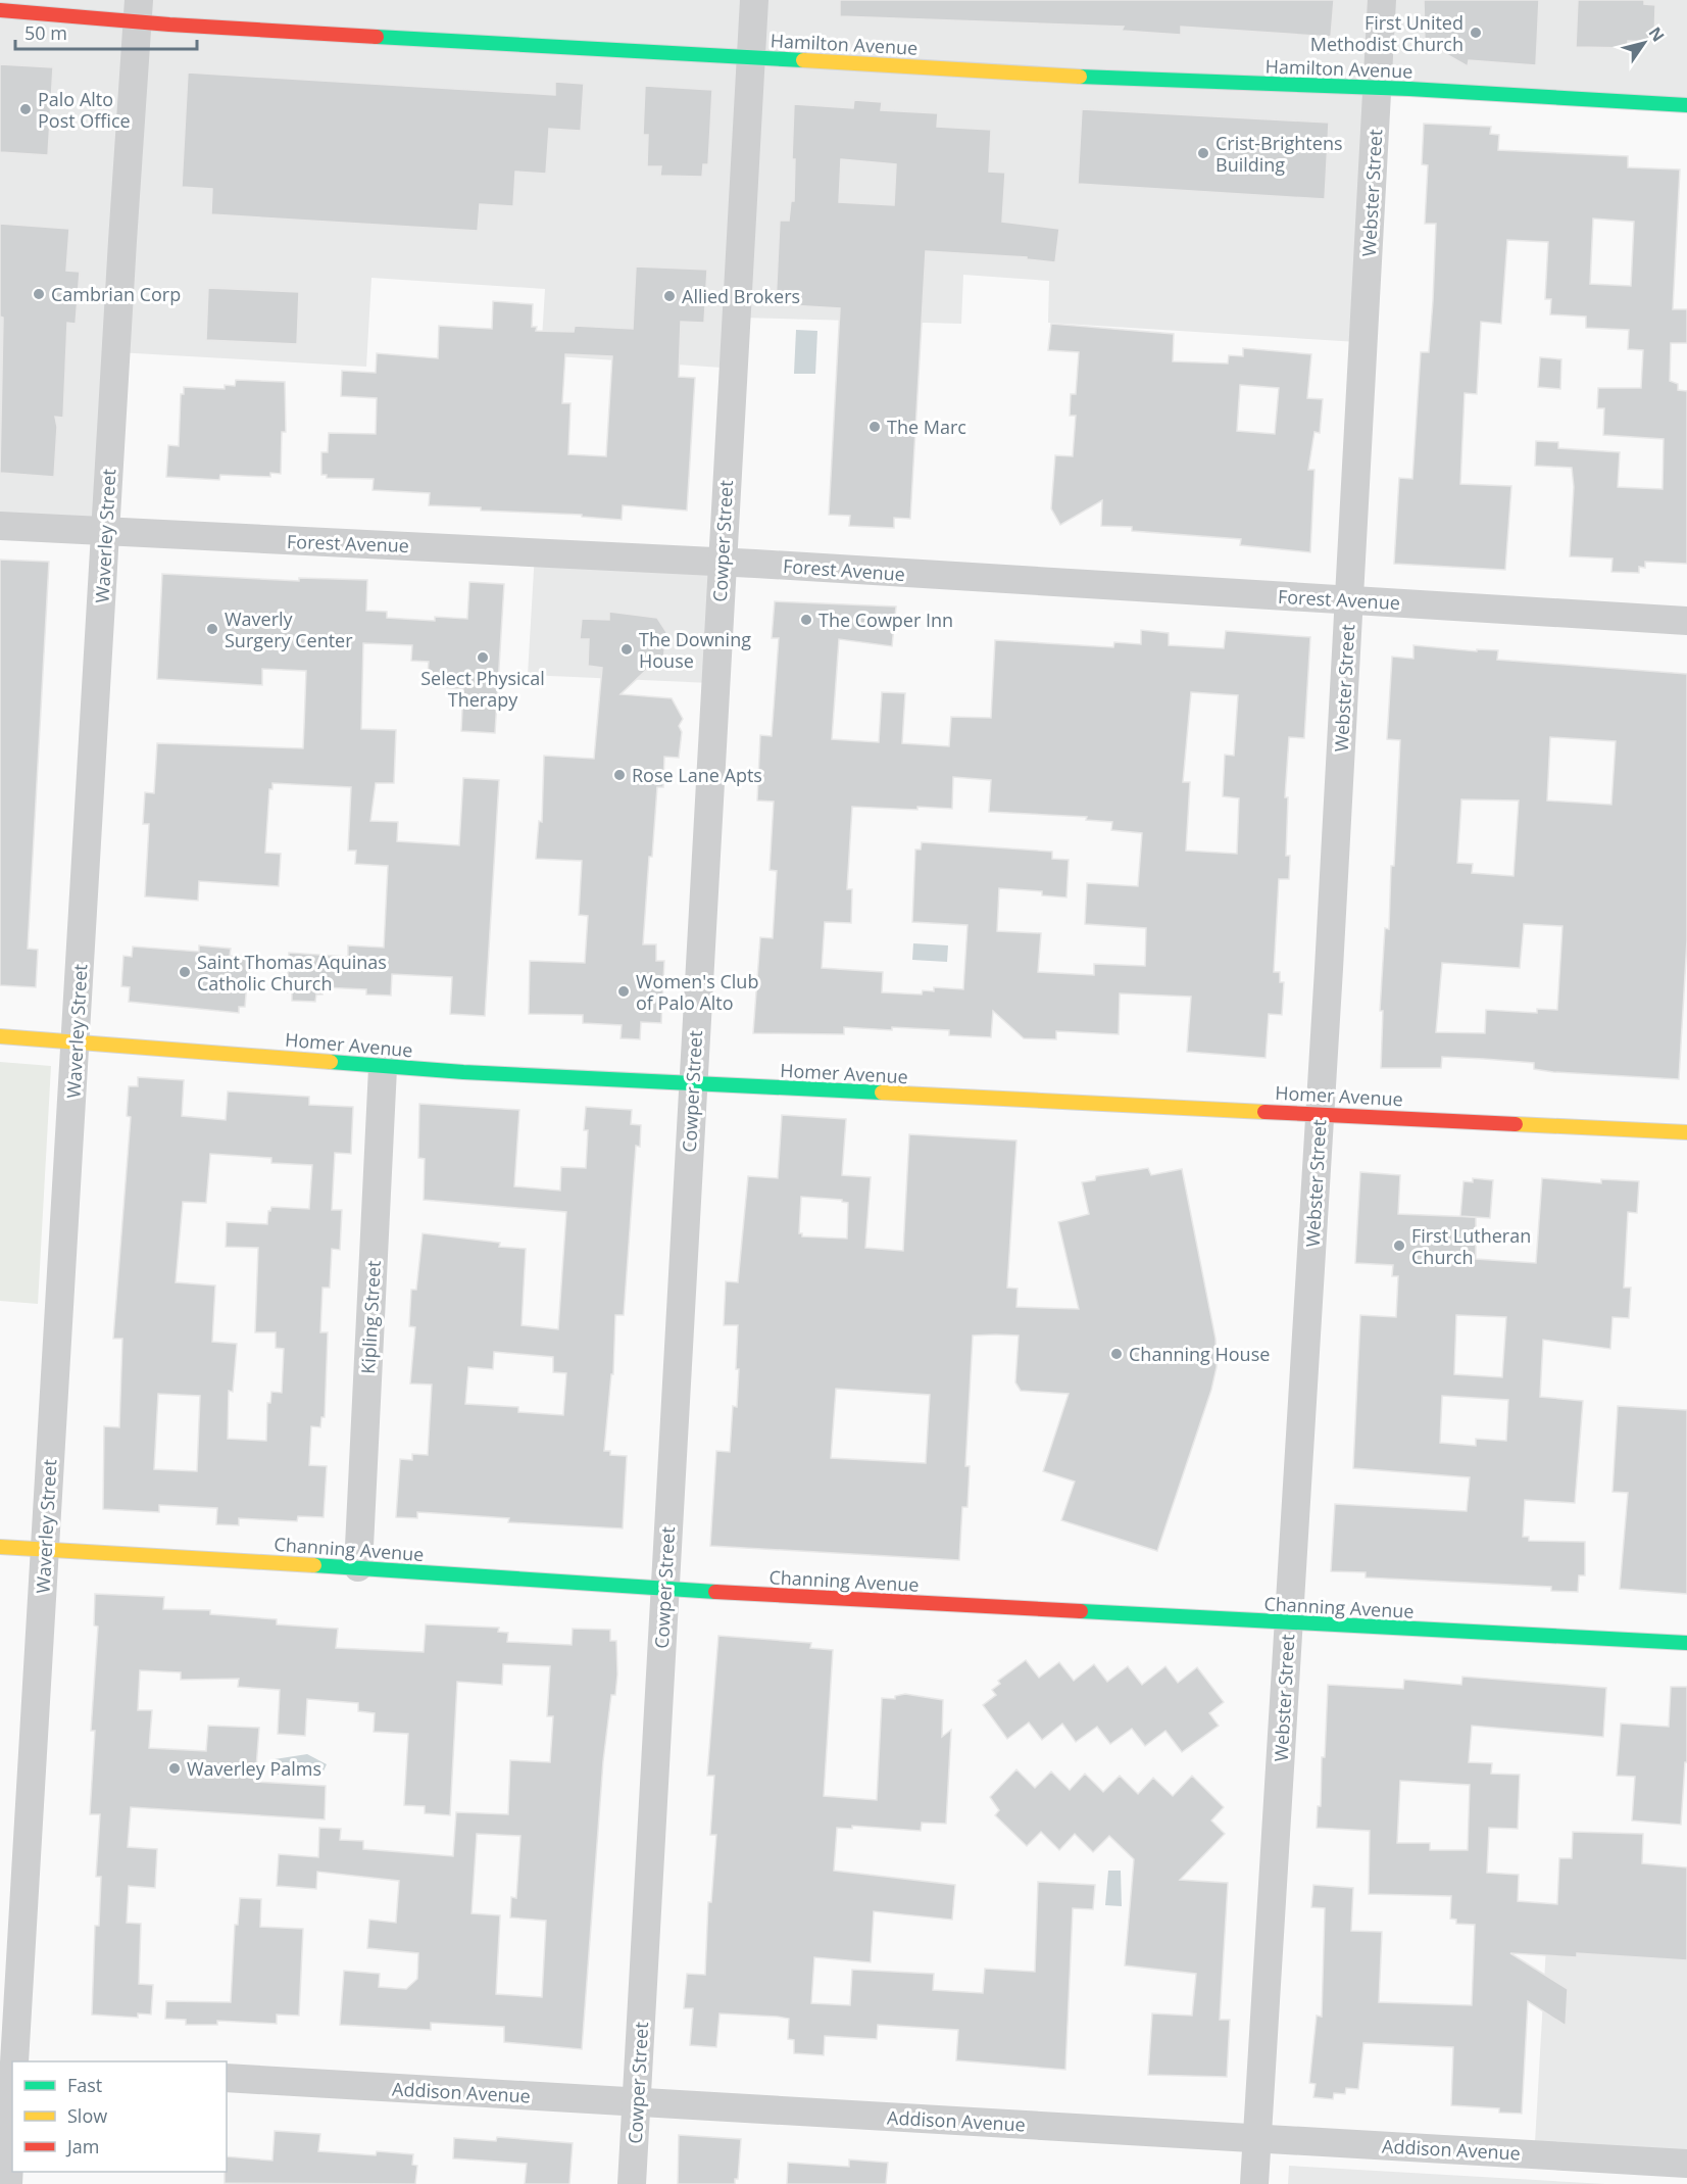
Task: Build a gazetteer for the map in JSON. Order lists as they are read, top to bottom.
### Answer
{
  "streets": {
    "street": [
      "Hamilton Avenue",
      "Webster Street",
      "Waverley Street",
      "Cowper Street",
      "Forest Avenue",
      "Homer Avenue",
      "Kipling Street",
      "Channing Avenue",
      "Addison Avenue"
    ]
  },
  "crossings": [
    ["Hamilton Avenue", "Webster Street"],
    ["Hamilton Avenue", "Waverley Street"],
    ["Hamilton Avenue", "Cowper Street"],
    ["Webster Street", "Forest Avenue"],
    ["Webster Street", "Homer Avenue"],
    ["Webster Street", "Channing Avenue"],
    ["Webster Street", "Addison Avenue"],
    ["Waverley Street", "Forest Avenue"],
    ["Waverley Street", "Homer Avenue"],
    ["Waverley Street", "Channing Avenue"],
    ["Cowper Street", "Forest Avenue"],
    ["Cowper Street", "Homer Avenue"],
    ["Cowper Street", "Channing Avenue"],
    ["Cowper Street", "Addison Avenue"],
    ["Homer Avenue", "Kipling Street"],
    ["Kipling Street", "Channing Avenue"]
  ],
  "places": [
    "First United Methodist Church",
    "Palo Alto Post Office",
    "Crist-Brightens Building",
    "Cambrian Corp",
    "Allied Brokers",
    "The Marc",
    "The Cowper Inn",
    "Waverly Surgery Center",
    "The Downing House",
    "Select Physical Therapy",
    "Rose Lane Apts",
    "Saint Thomas Aquinas Catholic Church",
    "Women's Club of Palo Alto",
    "First Lutheran Church",
    "Channing House",
    "Waverley Palms"
  ],
  "legend": ["Fast", "Slow", "Jam"],
  "scale_bar": "50 m",
  "north": "top right"
}
